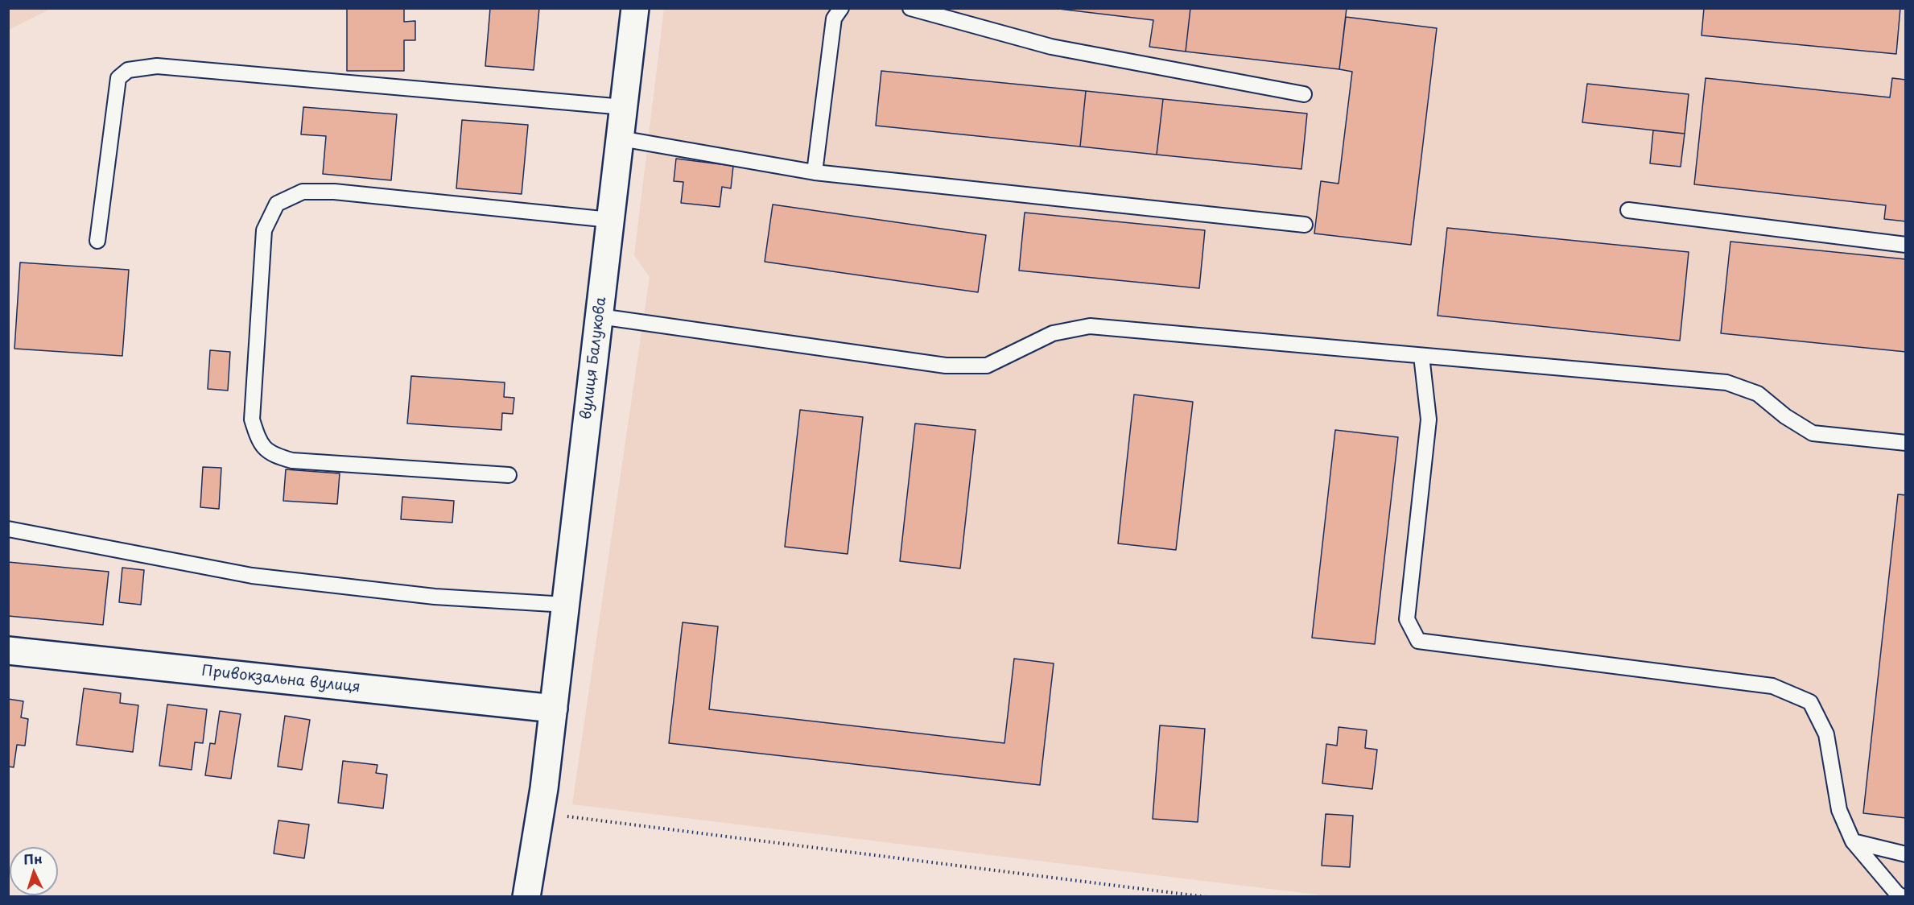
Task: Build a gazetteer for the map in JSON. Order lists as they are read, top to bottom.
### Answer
{
  "streets": {
    "street": ["вулиця Балукова", "Привокзальна вулиця"]
  },
  "crossings": [
    ["вулиця Балукова", "Привокзальна вулиця"]
  ],
  "north": "top"
}
